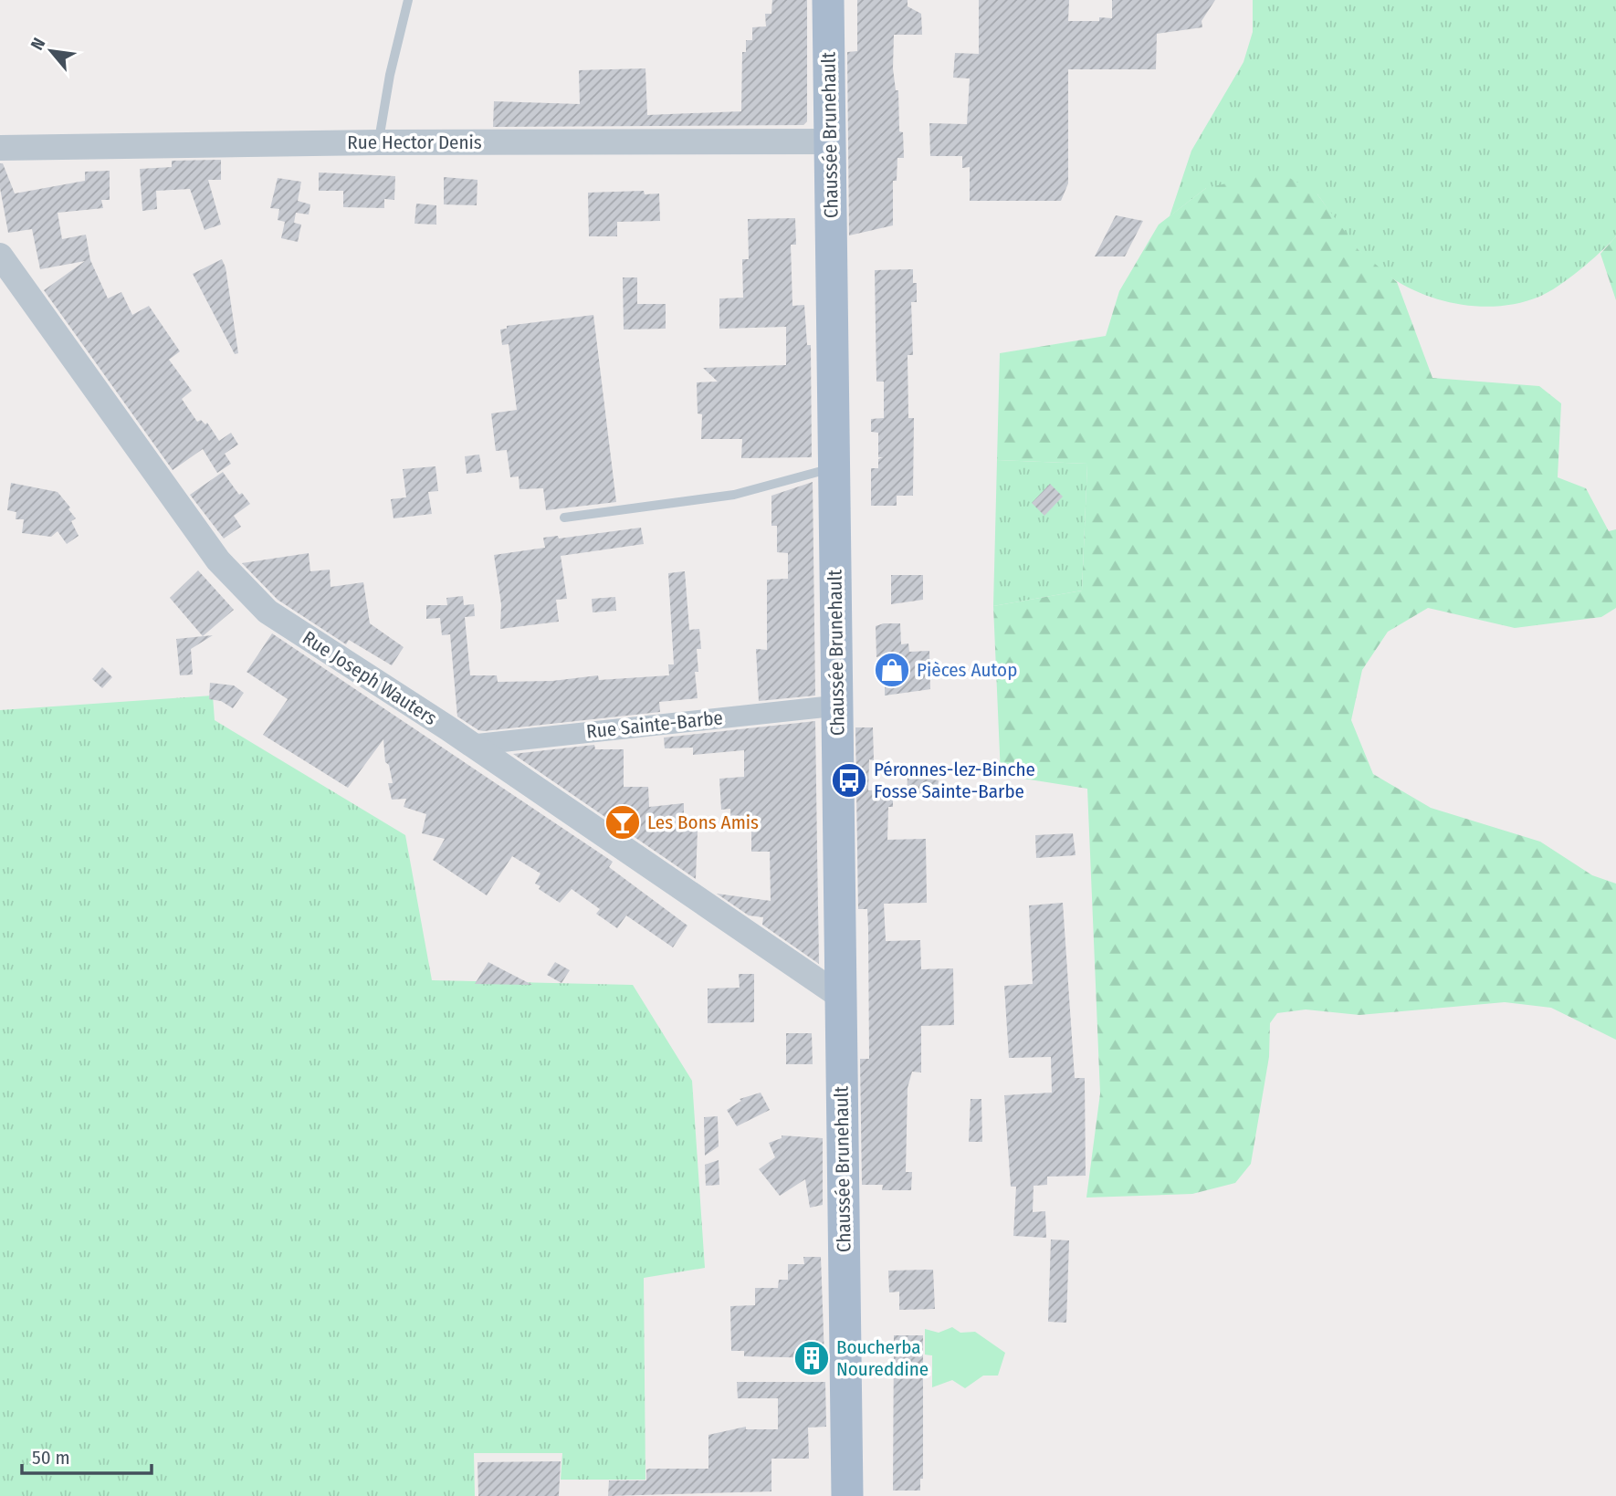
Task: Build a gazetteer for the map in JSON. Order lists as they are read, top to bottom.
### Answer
{
  "streets": {
    "main road": ["Chaussée Brunehault"],
    "street": ["Rue Hector Denis", "Rue Joseph Wauters", "Rue Sainte-Barbe"]
  },
  "crossings": [
    ["Chaussée Brunehault", "Rue Hector Denis"],
    ["Chaussée Brunehault", "Rue Joseph Wauters"],
    ["Chaussée Brunehault", "Rue Sainte-Barbe"],
    ["Rue Joseph Wauters", "Rue Sainte-Barbe"]
  ],
  "places": {
    "shop": ["Pièces Autop"],
    "bus stop": ["Péronnes-lez-Binche Fosse Sainte-Barbe"],
    "bar": ["Les Bons Amis"],
    "building": ["Boucherba Noureddine"]
  },
  "scale_bar": "50 m",
  "north": "top left"
}
